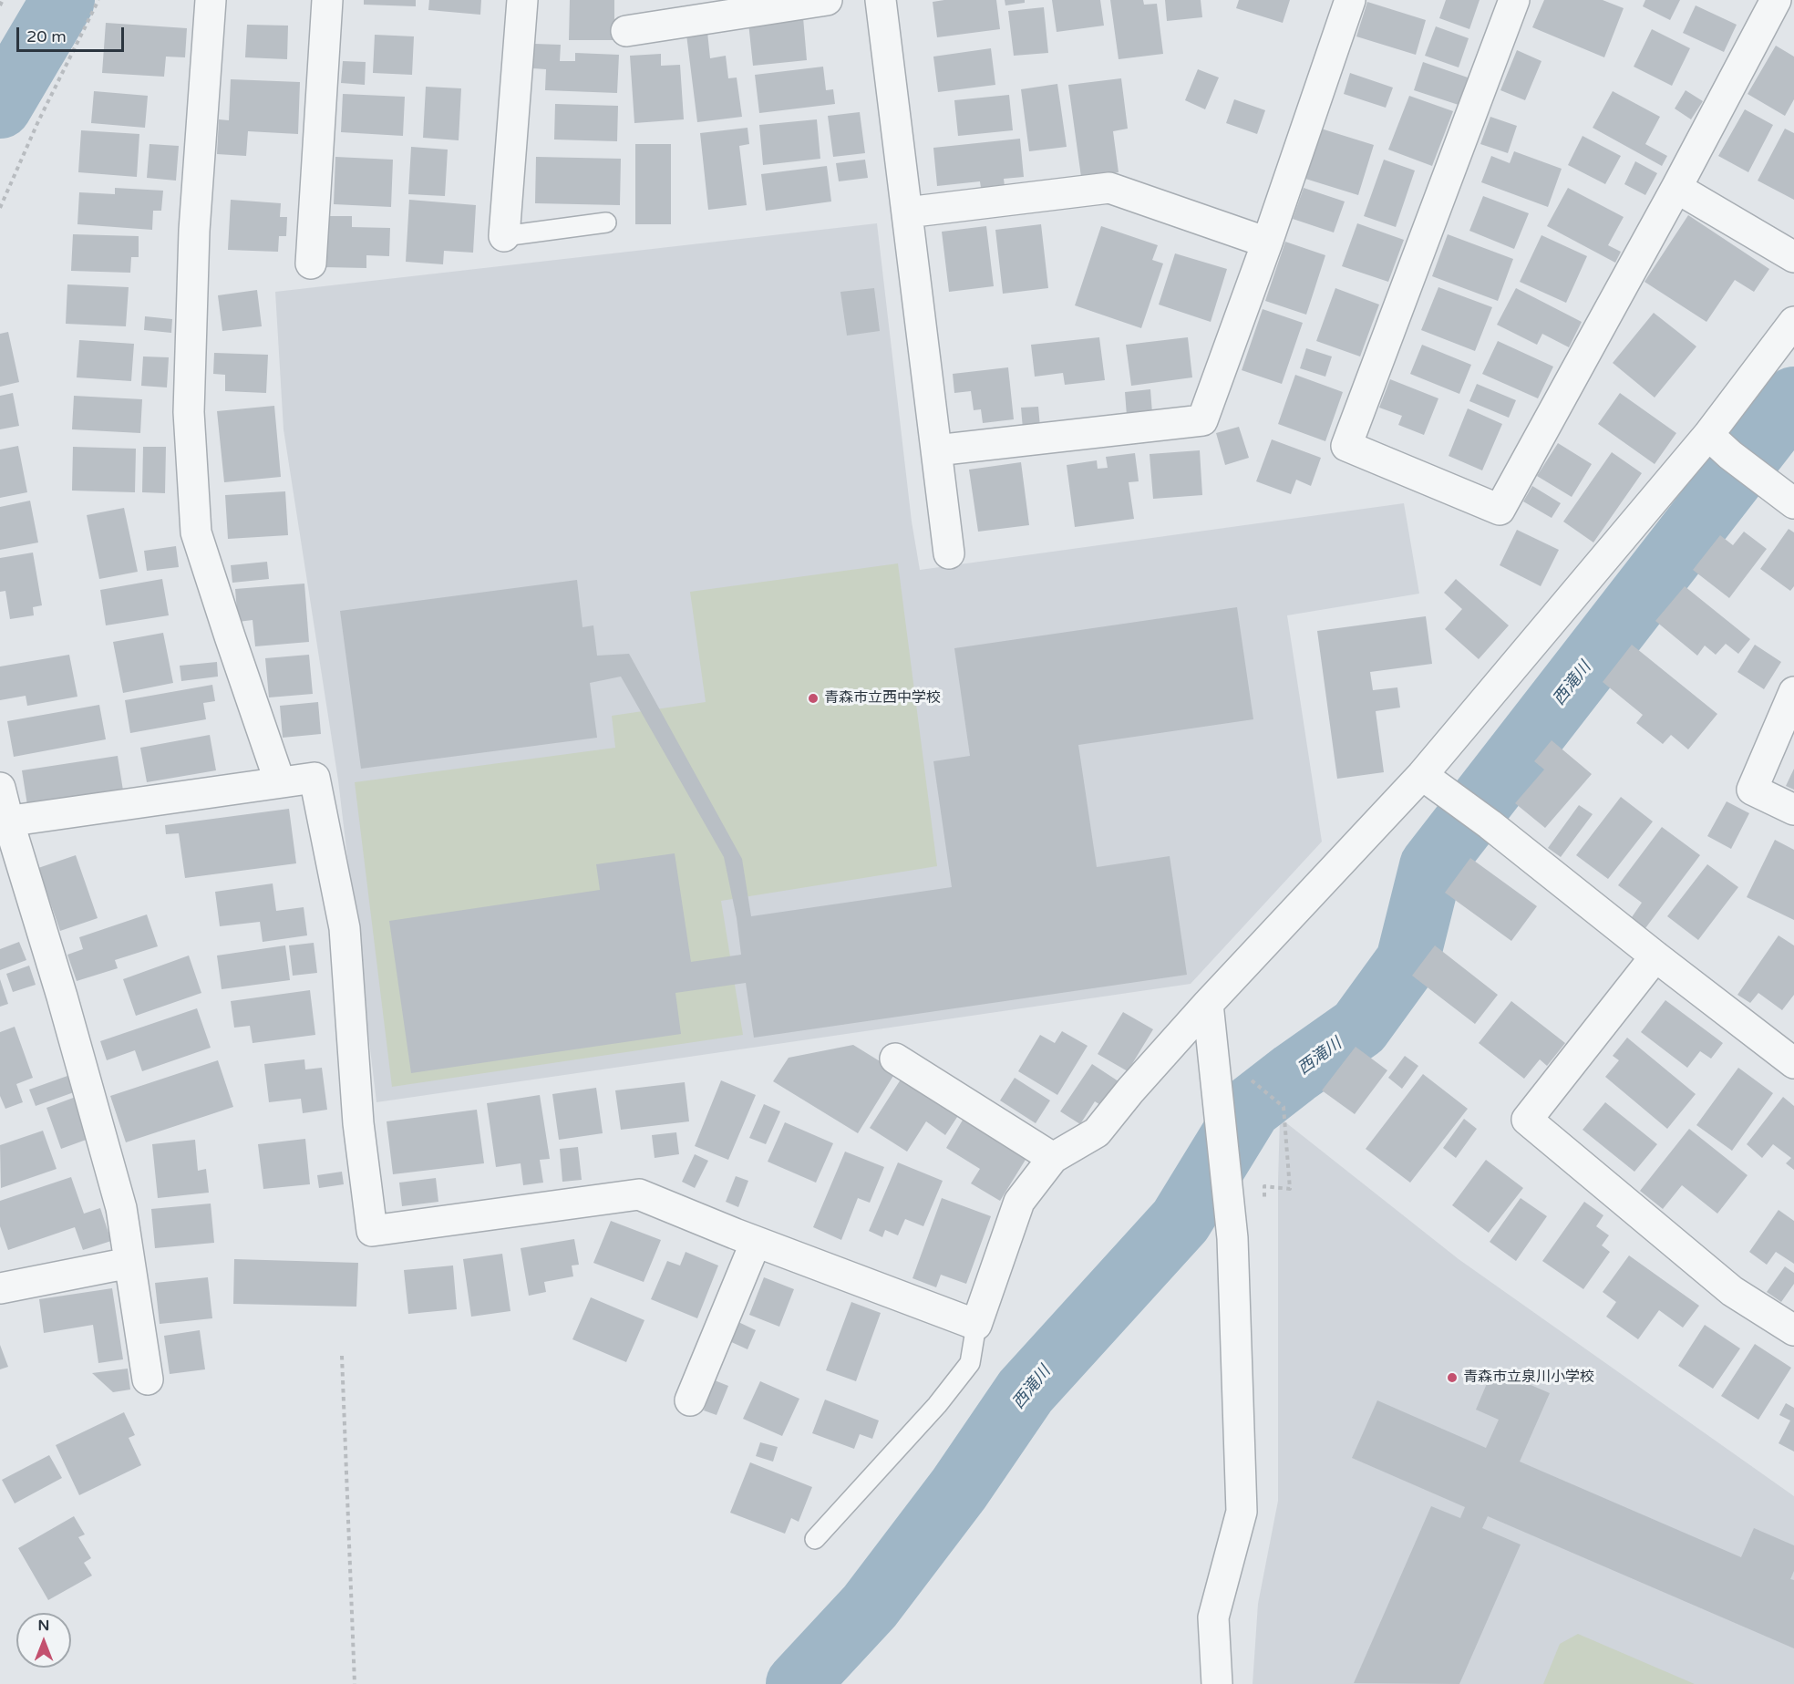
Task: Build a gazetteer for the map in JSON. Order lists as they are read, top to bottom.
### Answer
{
  "water": ["西滝川"],
  "places": ["青森市立西中学校", "青森市立泉川小学校"],
  "scale_bar": "20 m",
  "north": "top"
}
